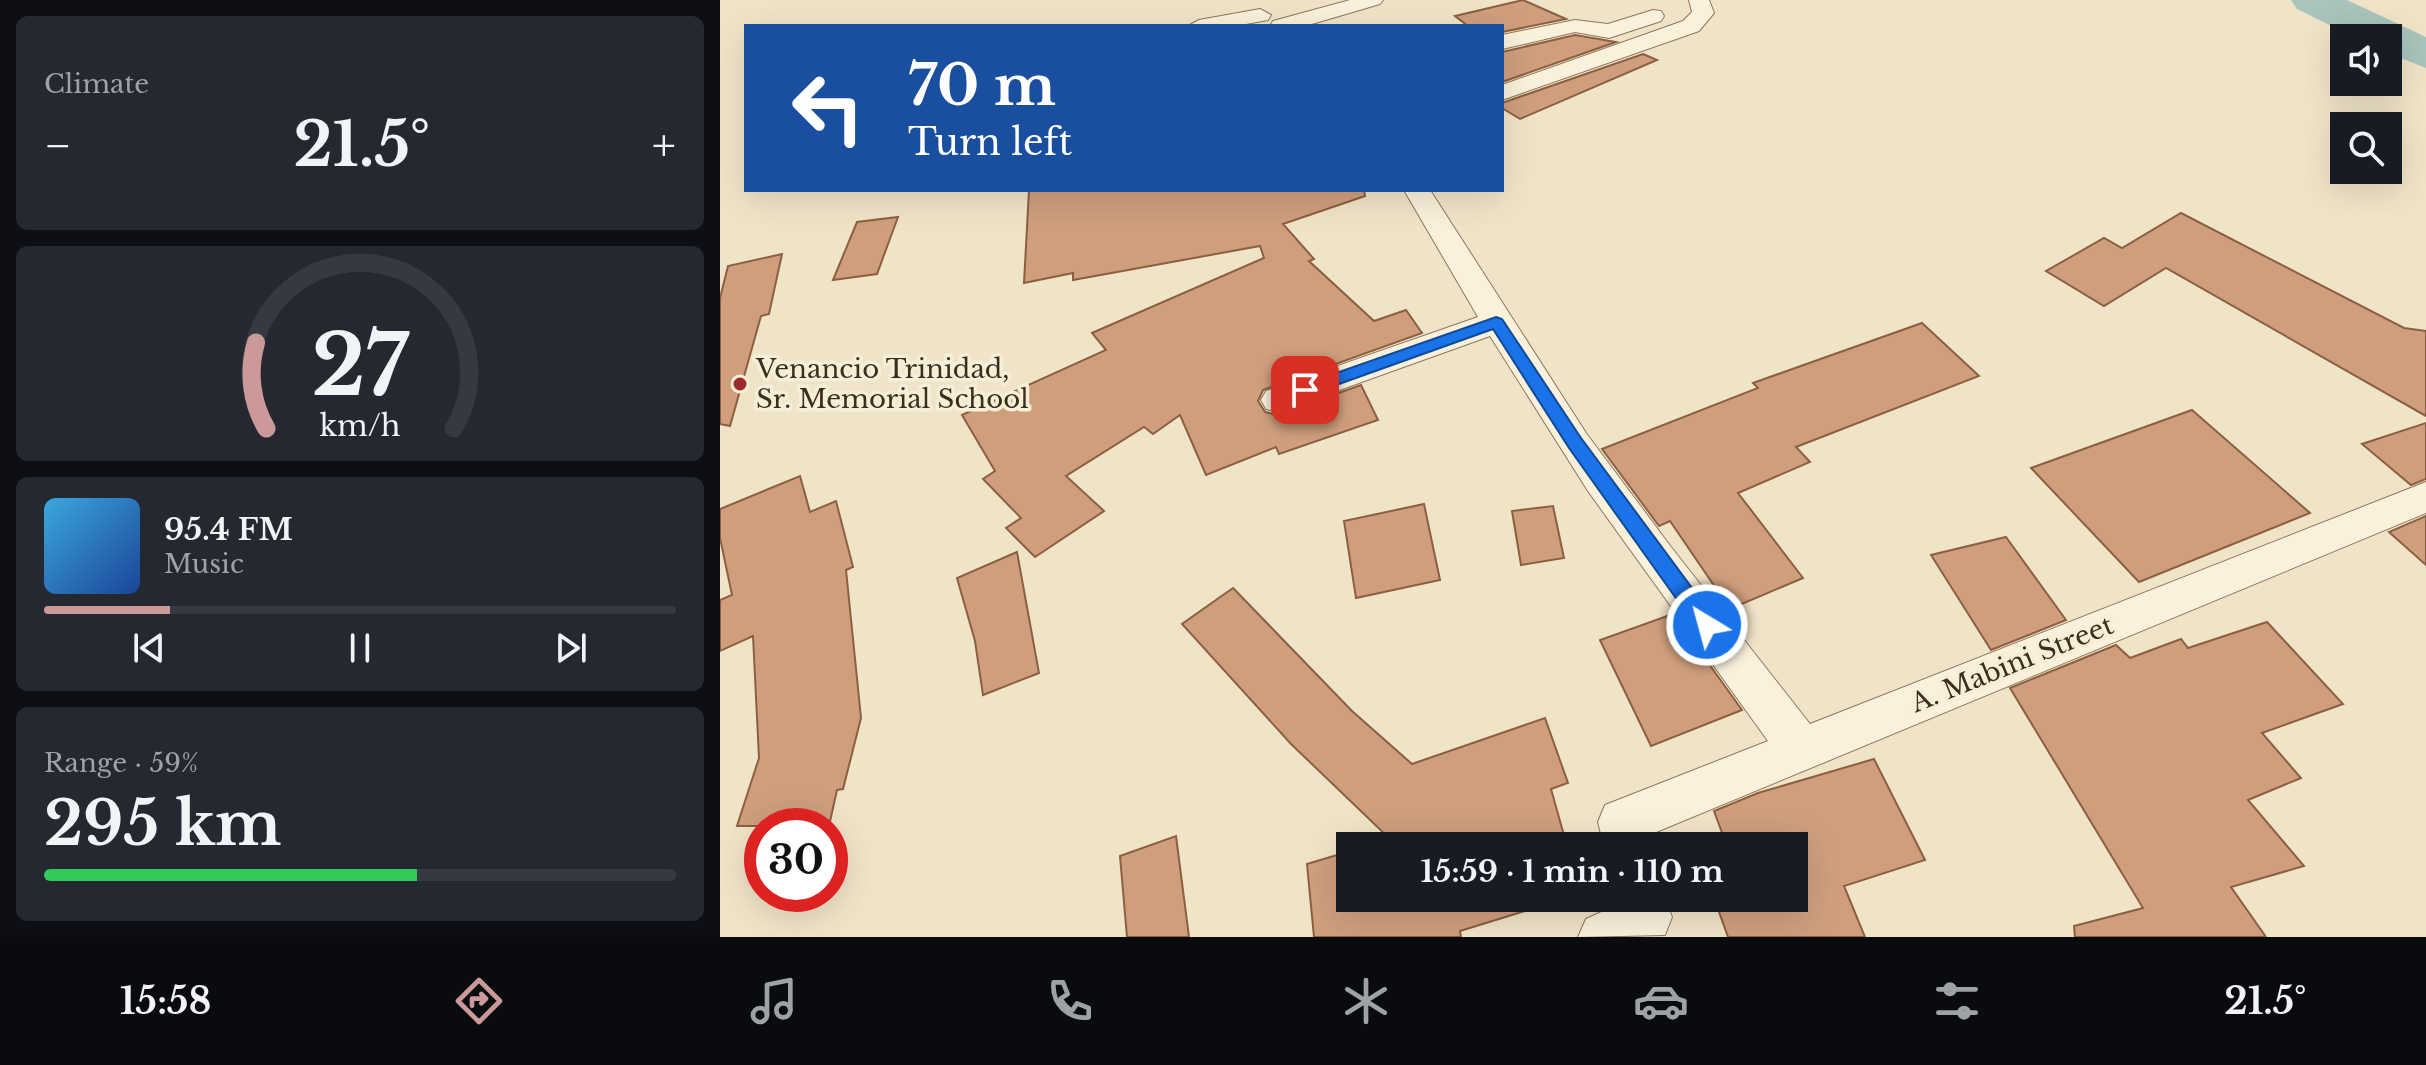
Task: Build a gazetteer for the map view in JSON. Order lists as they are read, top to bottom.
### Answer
{
  "streets": {
    "street": ["A. Mabini Street"]
  },
  "places": ["Venancio Trinidad, Sr. Memorial School"],
  "page": {
    "tile": [
      "Climate",
      ["Range · 59%", "295 km"]
    ],
    "turn": ["70 m", "Turn left"],
    "heat": ["−", "21.5°", "+"],
    "song": ["95.4 FM", "Music"],
    "limit": "30",
    "trip": "15:59 · 1 min · 110 m",
    "tabs": ["15:58", "21.5°"],
    "gauge": ["27", "km/h"]
  }
}
